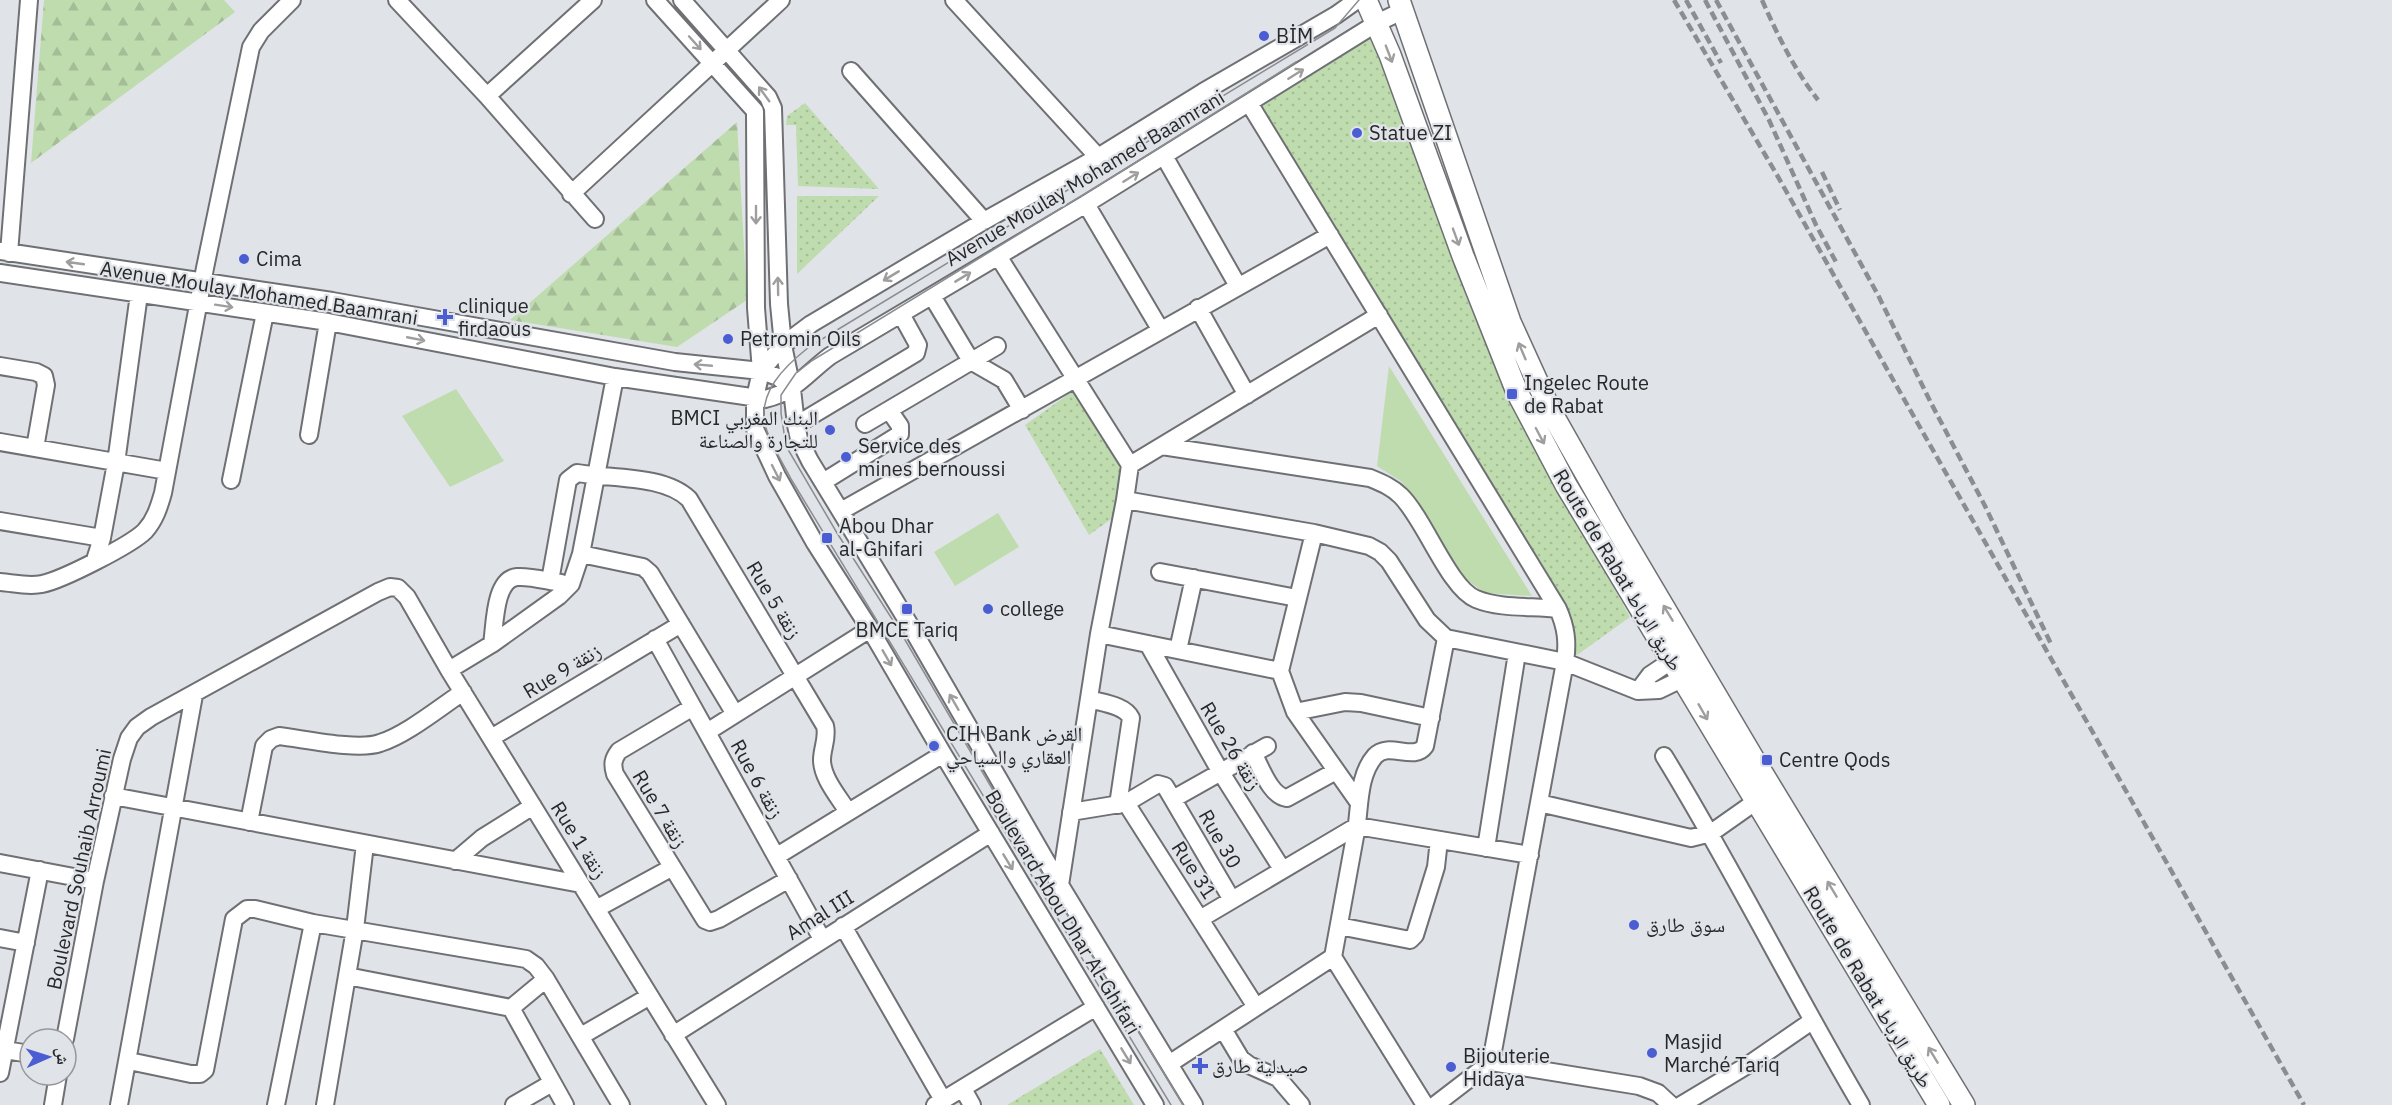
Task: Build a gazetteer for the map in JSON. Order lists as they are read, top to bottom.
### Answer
{
  "streets": {
    "main road": ["Route de Rabat طريق الرباط"],
    "street": [
      "Avenue Moulay Mohamed Baamrani",
      "Rue 5 زنقة",
      "Rue 9 زنقة",
      "Rue 26 زنقة",
      "Rue 6 زنقة",
      "Rue 7 زنقة",
      "Rue 30",
      "Rue 1 زنقة",
      "Boulevard Souhaib Arroumi",
      "Rue 31",
      "Boulevard Abou Dhar Al-Ghifari",
      "Amal III"
    ]
  },
  "crossings": [
    ["Avenue Moulay Mohamed Baamrani", "Route de Rabat طريق الرباط"],
    ["Avenue Moulay Mohamed Baamrani", "Boulevard Abou Dhar Al-Ghifari"],
    ["Rue 9 زنقة", "Rue 6 زنقة"],
    ["Rue 9 زنقة", "Rue 1 زنقة"],
    ["Rue 6 زنقة", "Rue 7 زنقة"],
    ["Rue 6 زنقة", "Amal III"],
    ["Rue 7 زنقة", "Rue 1 زنقة"],
    ["Rue 1 زنقة", "Boulevard Souhaib Arroumi"],
    ["Rue 1 زنقة", "Amal III"],
    ["Boulevard Abou Dhar Al-Ghifari", "Amal III"]
  ],
  "places": {
    "other": [
      "BİM",
      "Statue ZI",
      "Cima",
      "Petromin Oils",
      "BMCI البنك المغربي للتجارة والصناعة",
      "Service des mines bernoussi",
      "college",
      "CIH Bank القرض العقاري والسياحي",
      "سوق طارق",
      "Masjid Marché Tariq",
      "Bijouterie Hidaya"
    ],
    "health": ["clinique firdaous", "صيدلية طارق"],
    "transit": [
      "Ingelec Route de Rabat",
      "Abou Dhar al-Ghifari",
      "BMCE Tariq",
      "Centre Qods"
    ]
  },
  "north": "right"
}
